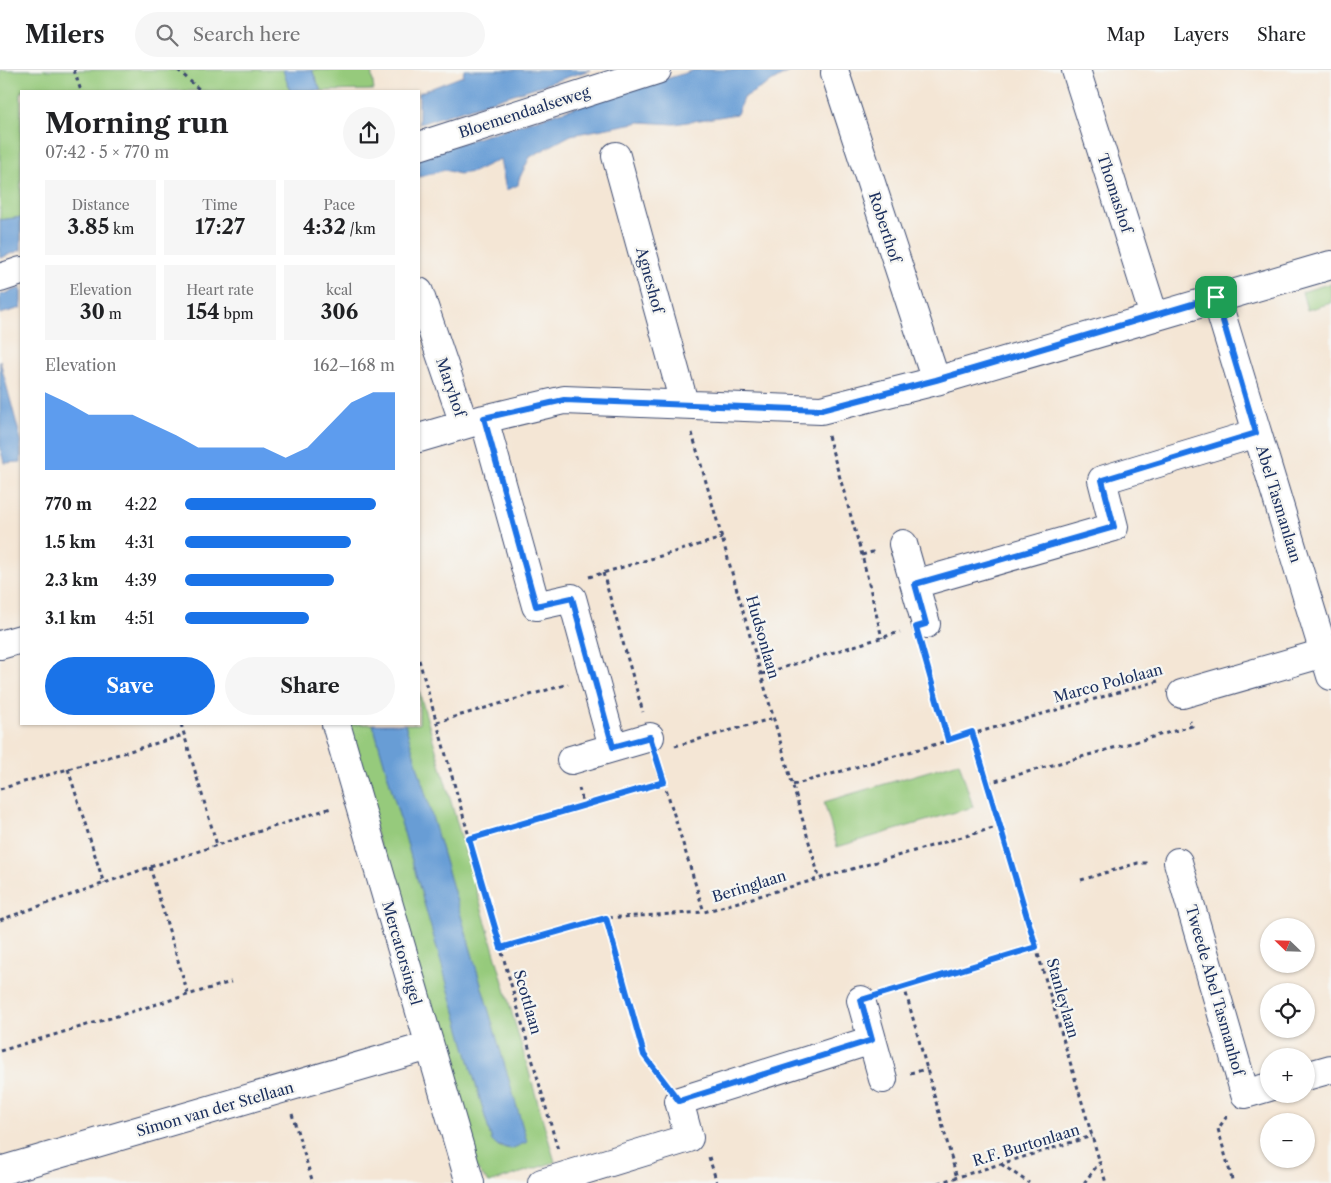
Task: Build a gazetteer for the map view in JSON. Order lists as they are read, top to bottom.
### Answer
{
  "streets": {
    "street": [
      "Bloemendaalseweg",
      "Thomashof",
      "Roberthof",
      "Agneshof",
      "Maryhof",
      "Abel Tasmanlaan",
      "Mercatorsingel",
      "Tweede Abel Tasmanhof",
      "Simon van der Stellaan"
    ],
    "path": [
      "Hudsonlaan",
      "Marco Pololaan",
      "Beringlaan",
      "Stanleylaan",
      "Scottlaan",
      "R.F. Burtonlaan"
    ]
  },
  "crossings": [
    ["Agneshof", "Hudsonlaan"],
    ["Abel Tasmanlaan", "Marco Pololaan"],
    ["Hudsonlaan", "Marco Pololaan"],
    ["Hudsonlaan", "Beringlaan"],
    ["Marco Pololaan", "Stanleylaan"],
    ["Beringlaan", "Stanleylaan"],
    ["Beringlaan", "Scottlaan"],
    ["Mercatorsingel", "Simon van der Stellaan"],
    ["Stanleylaan", "R.F. Burtonlaan"]
  ],
  "north": "top left",
  "page": {
    "header": "Milers",
    "search": "Search here",
    "nav": ["Map", "Layers", "Share"],
    "heading": ["Morning run", "07:42 · 5 × 770 m"],
    "stats": [
      ["Distance", "3.85 km"],
      ["Time", "17:27"],
      ["Pace", "4:32 /km"],
      ["Elevation", "30 m"],
      ["Heart rate", "154 bpm"],
      ["kcal", "306"]
    ],
    "chart": ["Elevation", "162–168 m"],
    "list": [
      {
        "name": "770 m",
        "note": "4:22"
      },
      {
        "name": "1.5 km",
        "note": "4:31"
      },
      {
        "name": "2.3 km",
        "note": "4:39"
      },
      {
        "name": "3.1 km",
        "note": "4:51"
      }
    ],
    "buttons": ["Save", "Share"],
    "map_buttons": ["+", "−"]
  }
}
